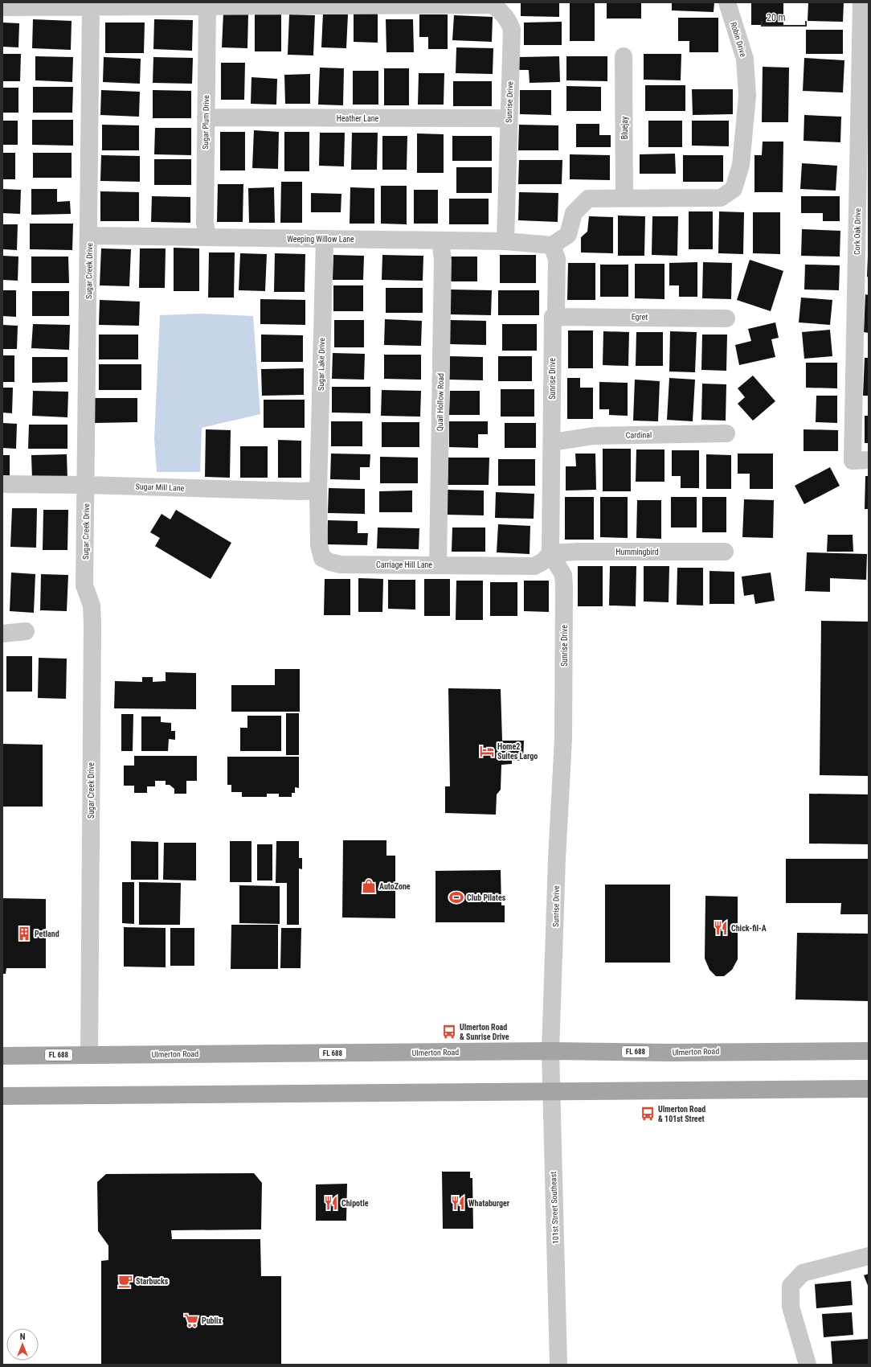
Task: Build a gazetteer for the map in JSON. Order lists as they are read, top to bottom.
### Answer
{
  "streets": {
    "main road": ["FL 688", "Ulmerton Road"],
    "street": [
      "Robin Drive",
      "Sunrise Drive",
      "Heather Lane",
      "Sugar Plum Drive",
      "Bluejay",
      "Cork Oak Drive",
      "Weeping Willow Lane",
      "Sugar Creek Drive",
      "Egret",
      "Sugar Lake Drive",
      "Quail Hollow Road",
      "Cardinal",
      "Sugar Mill Lane",
      "Hummingbird",
      "Carriage Hill Lane",
      "101st Street Southeast"
    ]
  },
  "crossings": [
    ["Robin Drive", "Sunrise Drive"],
    ["Robin Drive", "Bluejay"],
    ["Robin Drive", "Weeping Willow Lane"],
    ["Sunrise Drive", "Heather Lane"],
    ["Sunrise Drive", "Sugar Plum Drive"],
    ["Sunrise Drive", "Weeping Willow Lane"],
    ["Sunrise Drive", "Sugar Creek Drive"],
    ["Sunrise Drive", "Egret"],
    ["Sunrise Drive", "Cardinal"],
    ["Sunrise Drive", "Hummingbird"],
    ["Sunrise Drive", "Carriage Hill Lane"],
    ["Sunrise Drive", "Ulmerton Road"],
    ["Sunrise Drive", "101st Street Southeast"],
    ["Heather Lane", "Sugar Plum Drive"],
    ["Sugar Plum Drive", "Weeping Willow Lane"],
    ["Weeping Willow Lane", "Sugar Creek Drive"],
    ["Weeping Willow Lane", "Sugar Lake Drive"],
    ["Weeping Willow Lane", "Quail Hollow Road"],
    ["Sugar Creek Drive", "Sugar Mill Lane"],
    ["Sugar Creek Drive", "Ulmerton Road"],
    ["Sugar Lake Drive", "Sugar Mill Lane"],
    ["Sugar Lake Drive", "Carriage Hill Lane"],
    ["Quail Hollow Road", "Carriage Hill Lane"],
    ["Sugar Mill Lane", "Carriage Hill Lane"],
    ["Hummingbird", "Carriage Hill Lane"],
    ["Ulmerton Road", "101st Street Southeast"]
  ],
  "places": {
    "hotel": ["Home2 Suites Largo"],
    "shop": ["AutoZone"],
    "sports": ["Club Pilates"],
    "restaurant": ["Chick-fil-A", "Chipotle", "Whataburger"],
    "building": ["Petland"],
    "bus stop": ["Ulmerton Road & Sunrise Drive", "Ulmerton Road & 101st Street"],
    "cafe": ["Starbucks"],
    "supermarket": ["Publix"]
  },
  "scale_bar": "20 m",
  "north": "top"
}
